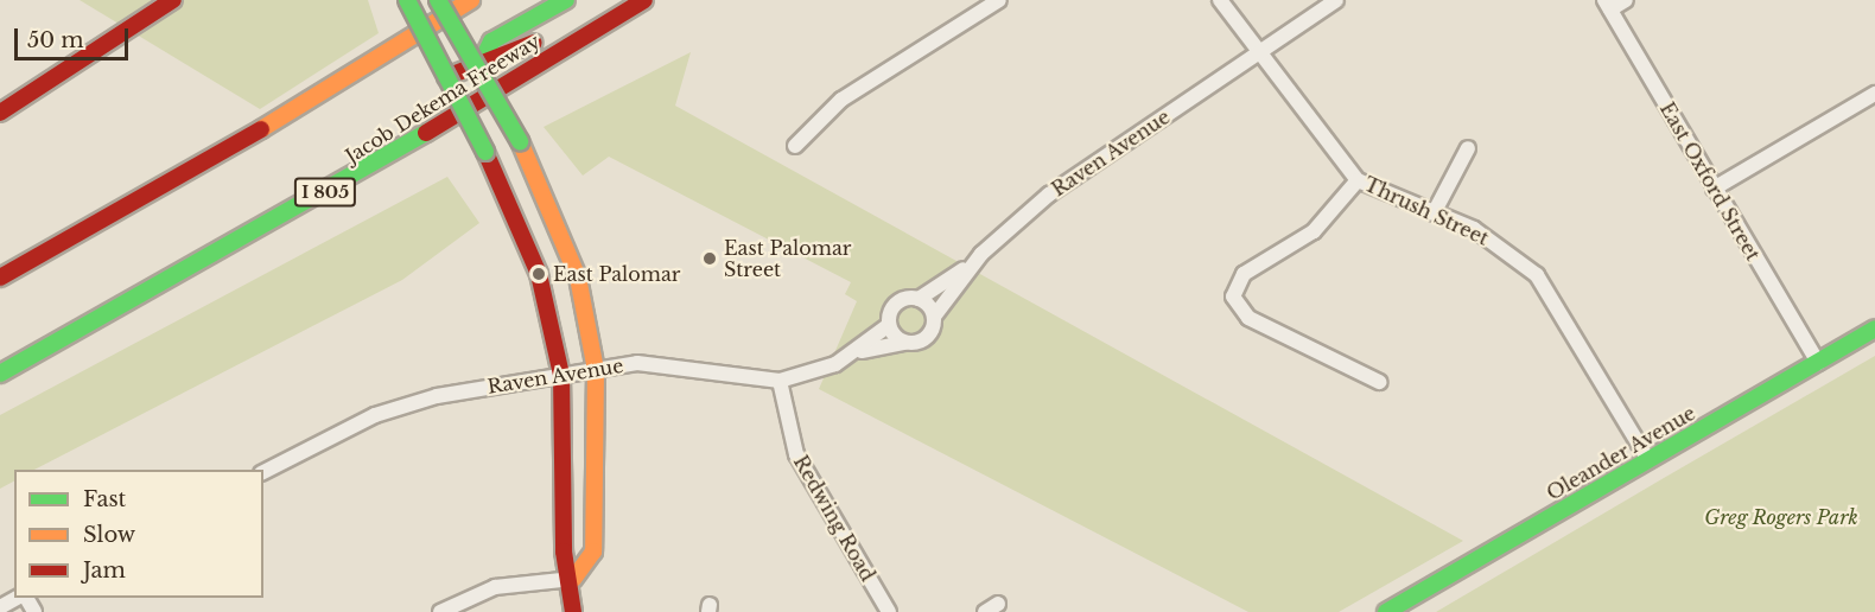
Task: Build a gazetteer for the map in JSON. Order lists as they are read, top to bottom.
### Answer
{
  "streets": {
    "main road": ["Jacob Dekema Freeway", "I 805", "Oleander Avenue"],
    "street": [
      "Raven Avenue",
      "East Oxford Street",
      "Thrush Street",
      "Redwing Road"
    ]
  },
  "crossings": [
    ["Raven Avenue", "Thrush Street"],
    ["Raven Avenue", "Redwing Road"],
    ["East Oxford Street", "Oleander Avenue"],
    ["Thrush Street", "Oleander Avenue"]
  ],
  "parks": ["Greg Rogers Park"],
  "places": ["East Palomar Street", "East Palomar"],
  "legend": ["Fast", "Slow", "Jam"],
  "scale_bar": "50 m"
}
